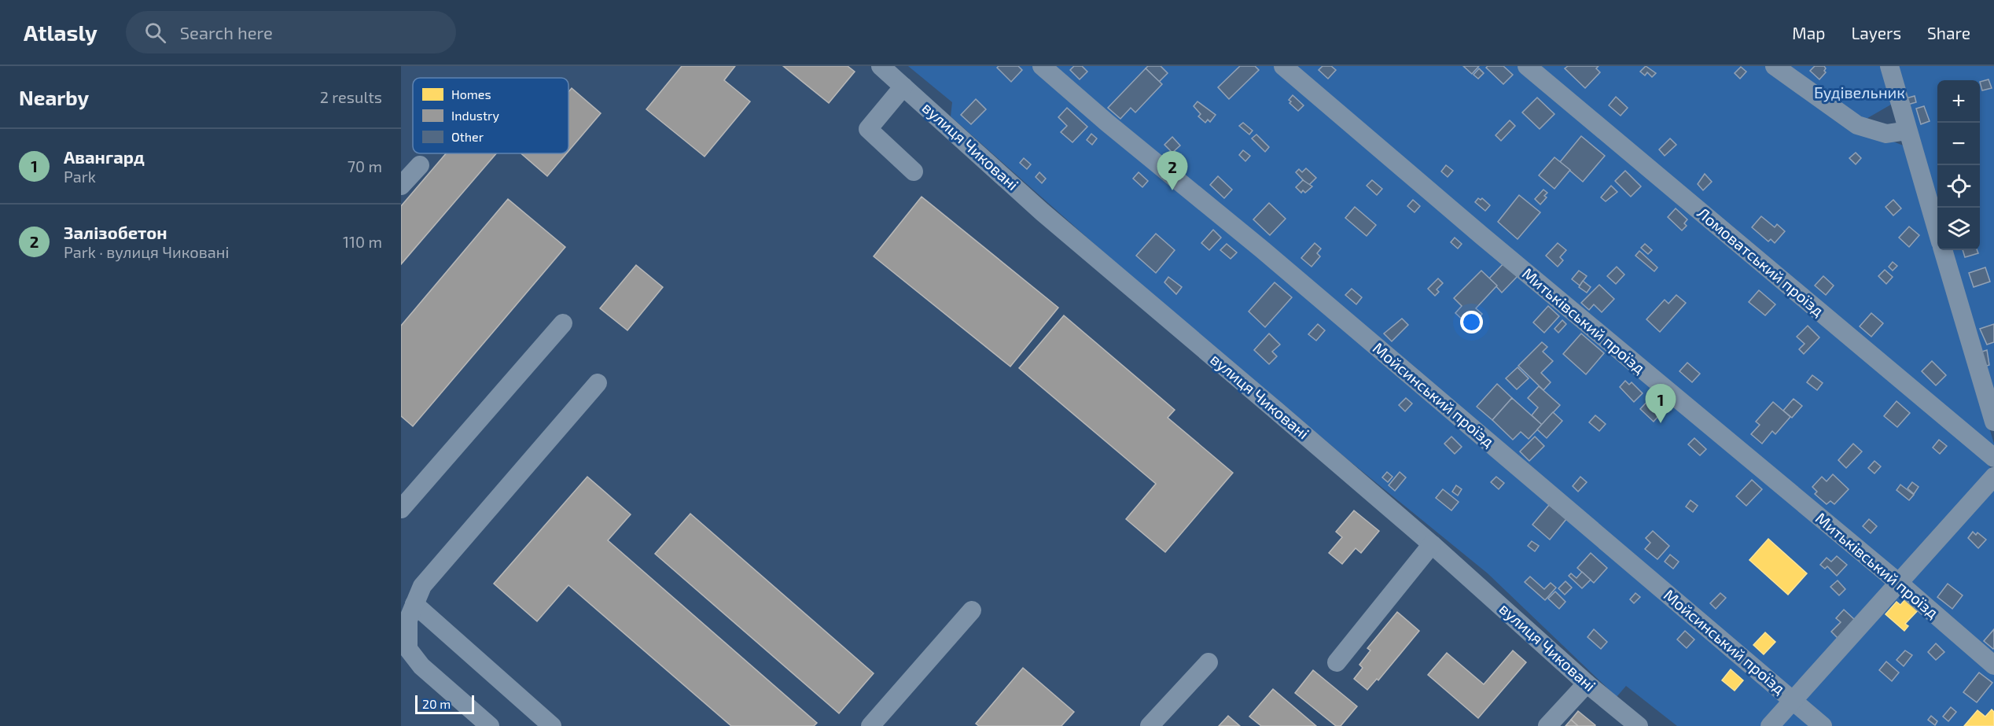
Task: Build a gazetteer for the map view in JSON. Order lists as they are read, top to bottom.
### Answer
{
  "streets": {
    "street": [
      "вулиця Чиковані",
      "Ломоватський проїзд",
      "Митьківський проїзд",
      "Мойсинський проїзд"
    ]
  },
  "parks": ["Будівельник"],
  "legend": ["Homes", "Industry", "Other"],
  "scale_bar": "20 m",
  "page": {
    "header": "Atlasly",
    "search": "Search here",
    "nav": ["Map", "Layers", "Share"],
    "heading": ["Nearby", "2 results"],
    "map_buttons": ["+", "−"],
    "list": [
      {
        "mark": "1",
        "name": "Авангард",
        "note": "Park",
        "value": "70 m"
      },
      {
        "mark": "2",
        "name": "Залізобетон",
        "note": "Park · вулиця Чиковані",
        "value": "110 m"
      }
    ],
    "pins": ["2", "1"],
    "scale": "20 m"
  }
}
